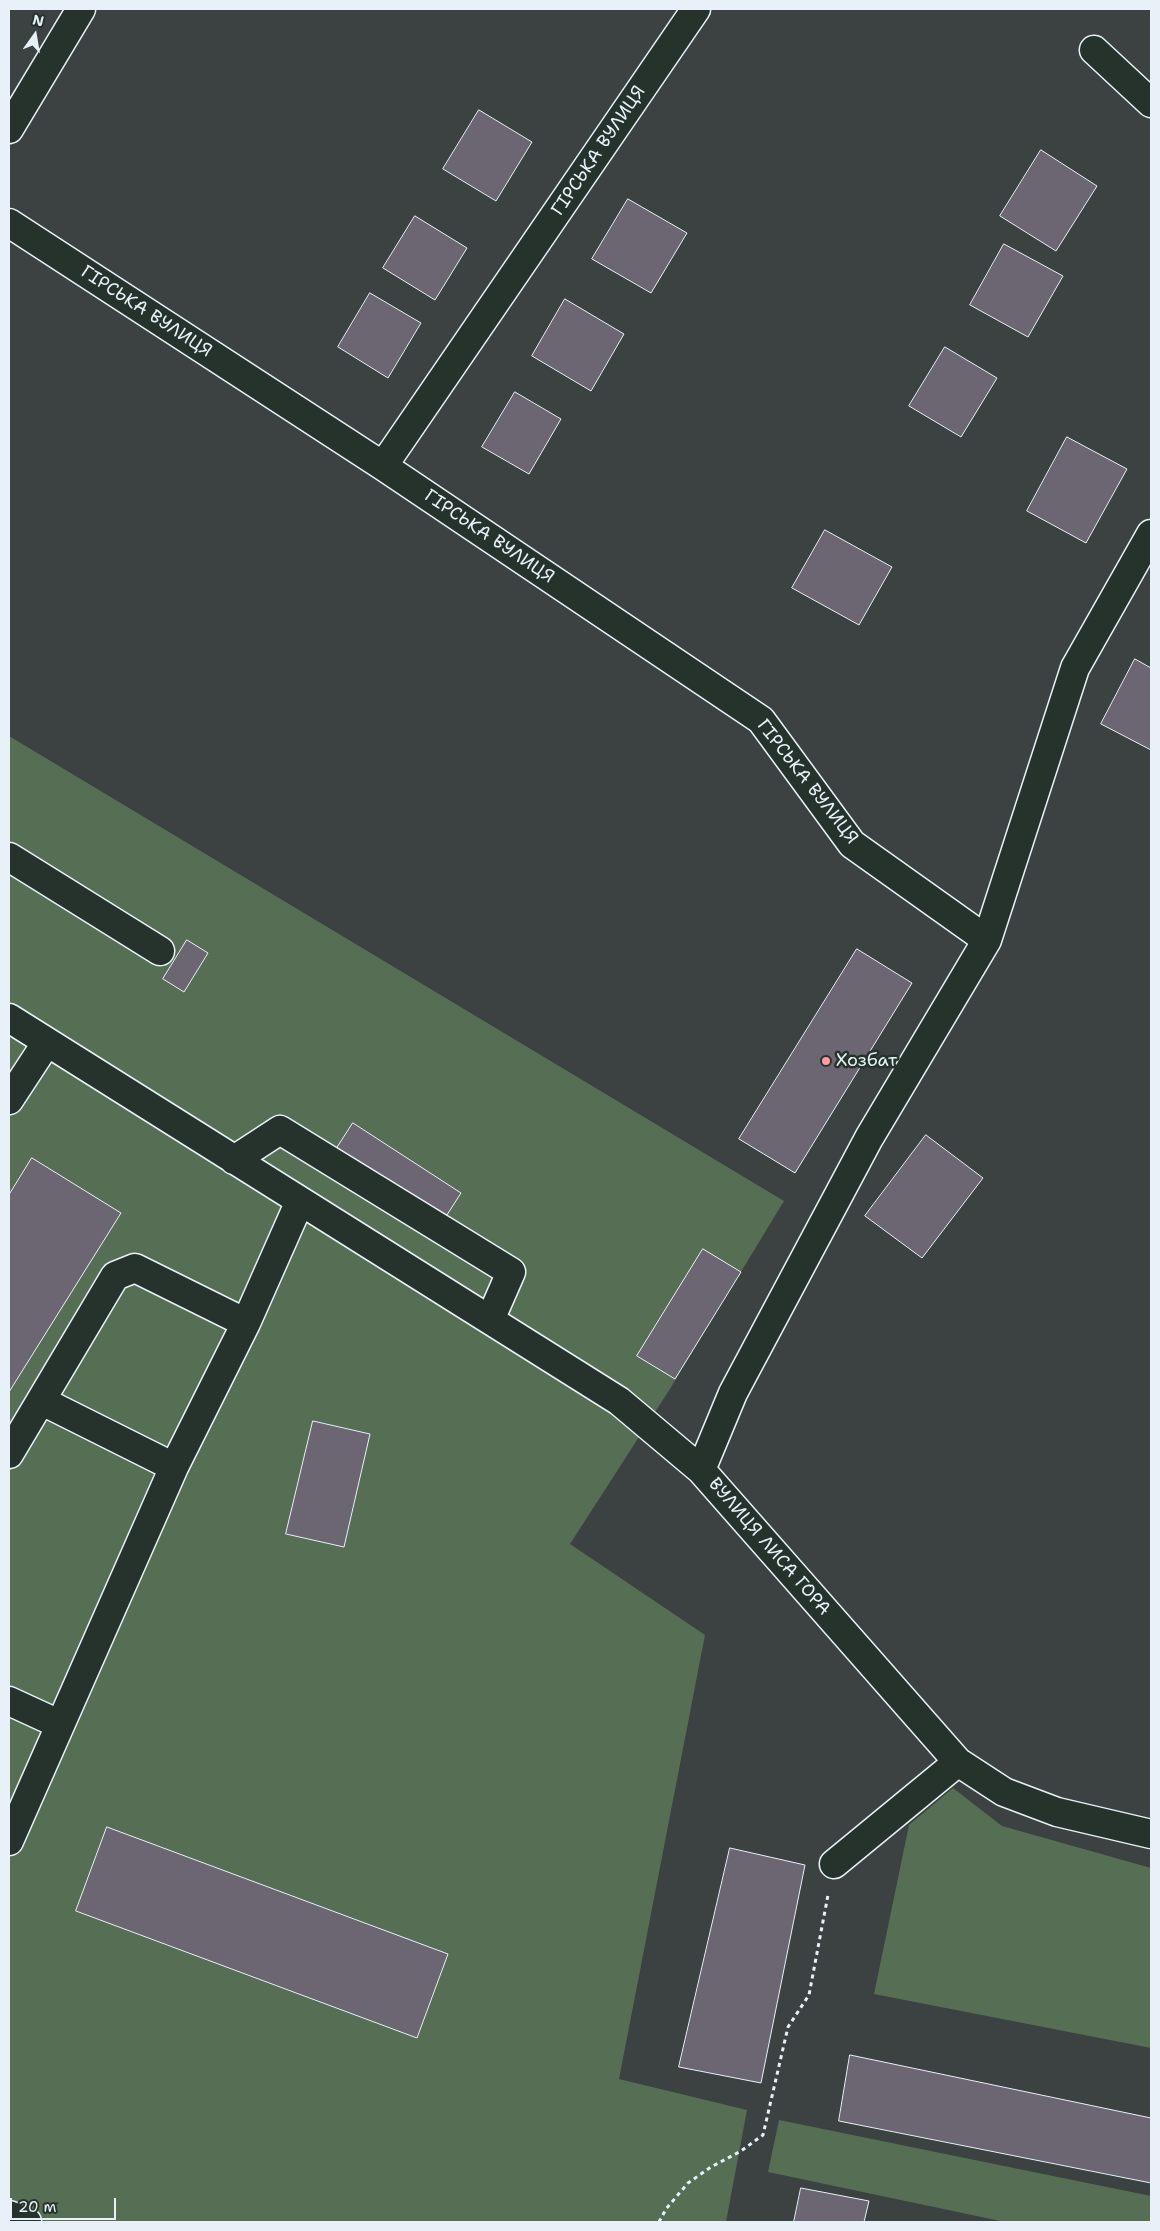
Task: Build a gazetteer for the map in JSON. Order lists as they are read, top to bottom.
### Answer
{
  "streets": {
    "street": ["ГІРСЬКА ВУЛИЦЯ", "ВУЛИЦЯ ЛИСА ГОРА"]
  },
  "crossings": [
    ["ГІРСЬКА ВУЛИЦЯ", "ВУЛИЦЯ ЛИСА ГОРА"]
  ],
  "places": ["Хозбат"],
  "scale_bar": "20 m",
  "north": "top"
}
